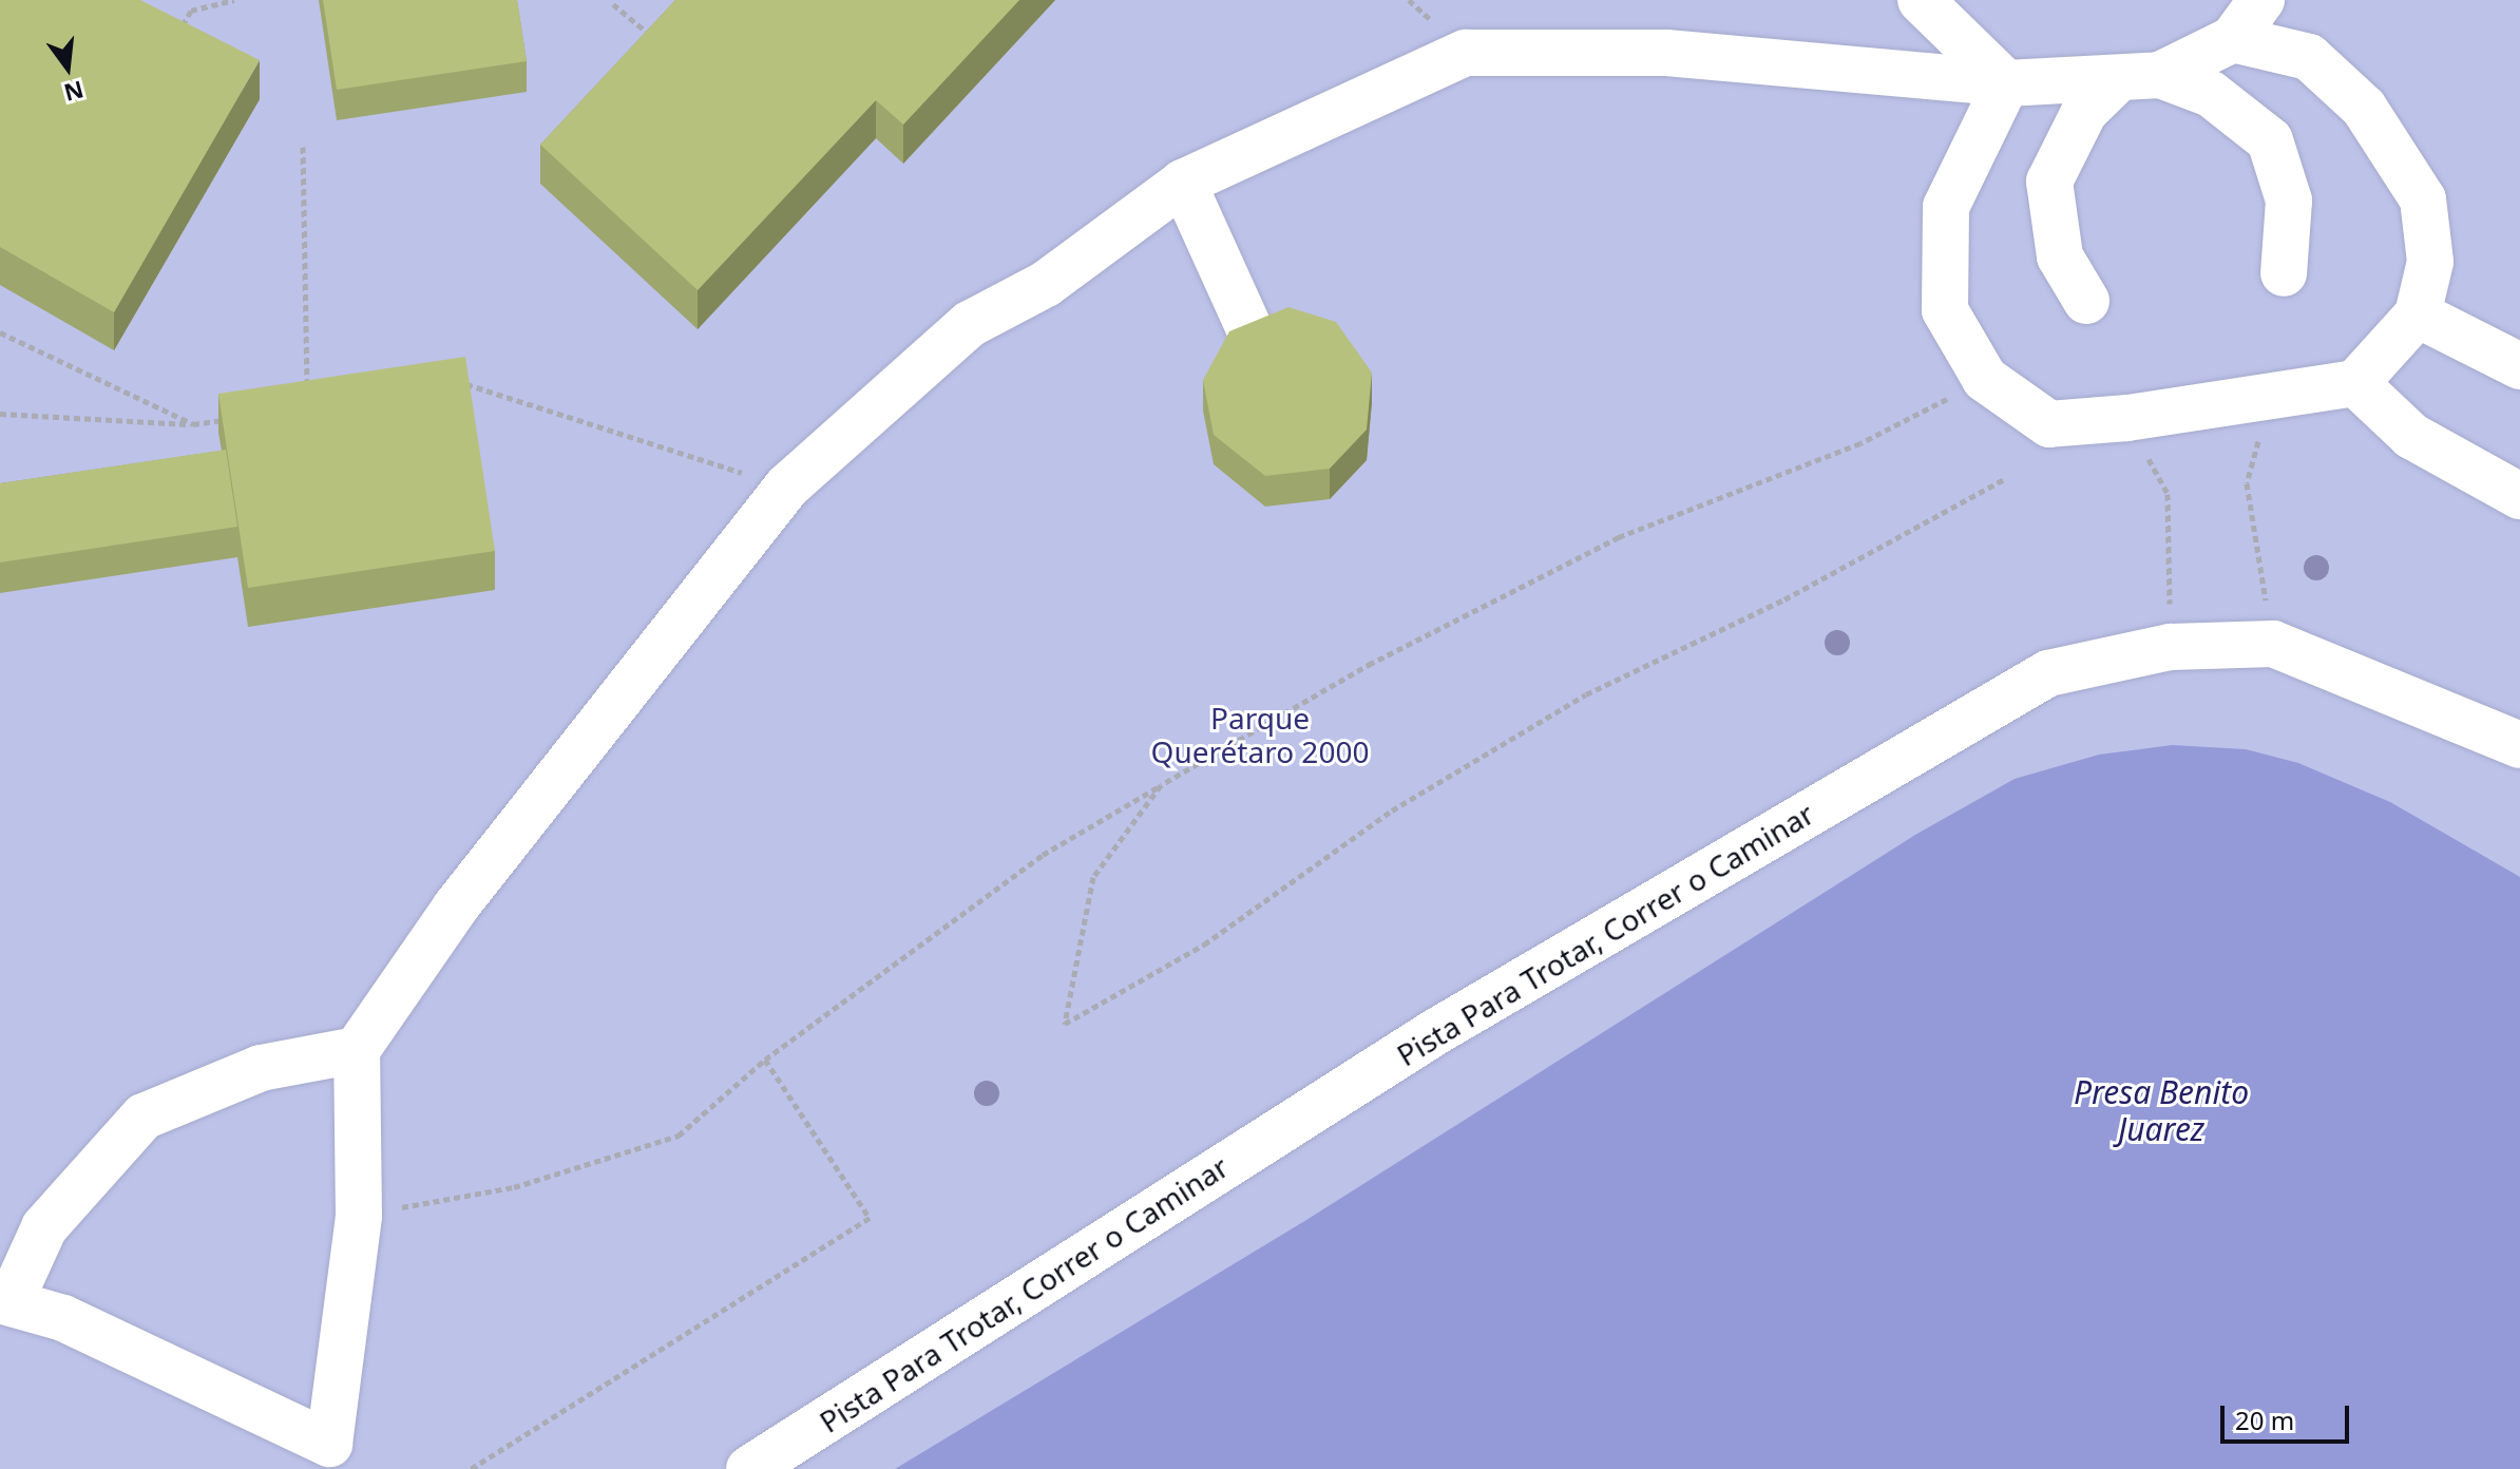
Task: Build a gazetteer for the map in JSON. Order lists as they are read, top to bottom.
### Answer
{
  "streets": {
    "street": ["Pista Para Trotar, Correr o Caminar"]
  },
  "water": ["Presa Benito Juarez"],
  "parks": ["Parque Querétaro 2000"],
  "scale_bar": "20 m",
  "north": "bottom"
}
